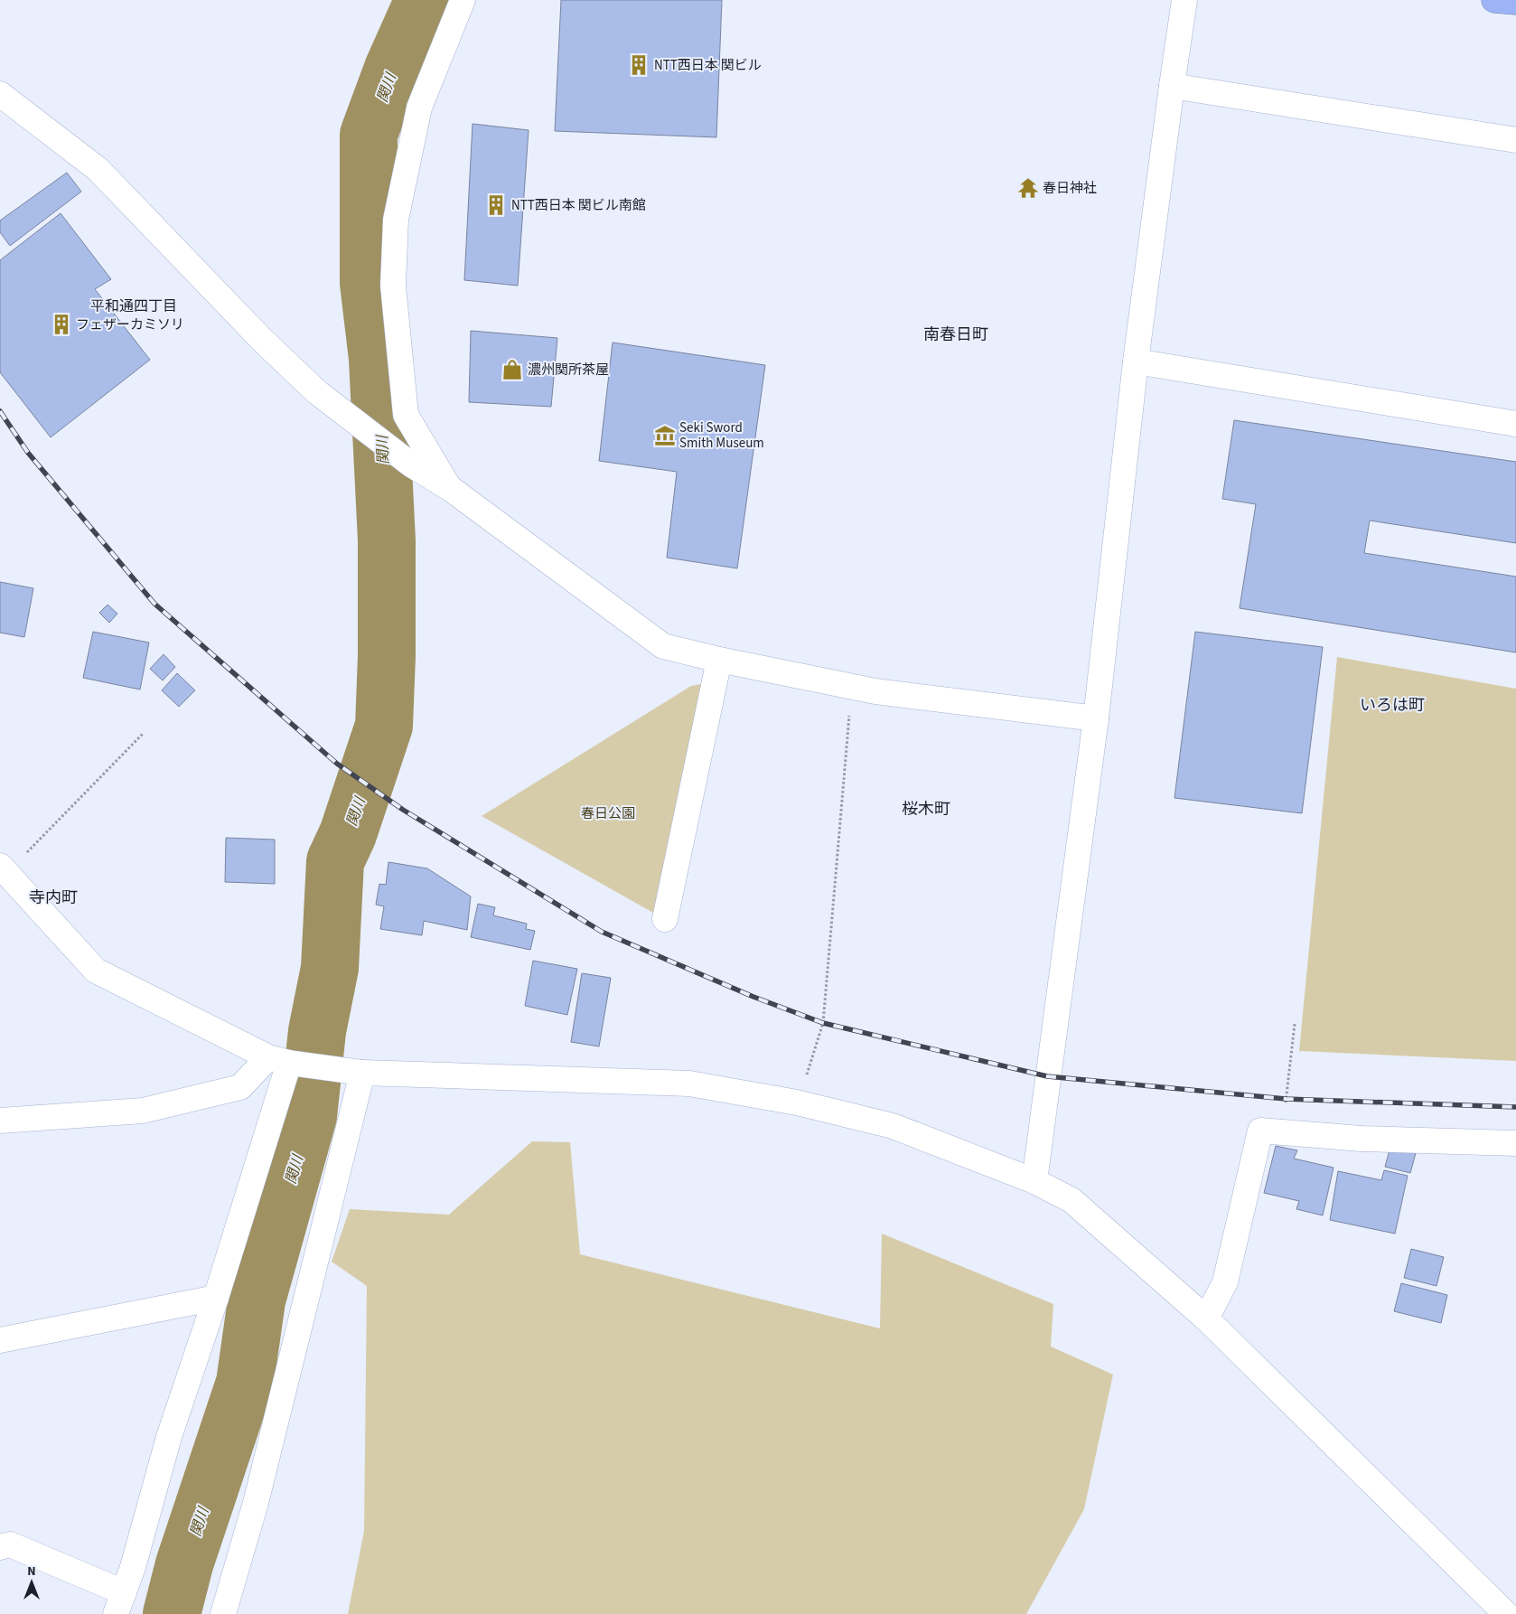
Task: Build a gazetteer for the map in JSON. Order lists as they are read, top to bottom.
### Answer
{
  "districts": [
    "平和通四丁目",
    "南春日町",
    "いろは町",
    "桜木町",
    "寺内町"
  ],
  "water": ["関川"],
  "parks": ["春日公園"],
  "places": {
    "building": ["NTT西日本 関ビル", "NTT西日本 関ビル南館", "フェザーカミソリ"],
    "temple": ["春日神社"],
    "shop": ["濃州関所茶屋"],
    "museum": ["Seki Sword Smith Museum"]
  },
  "north": "top"
}
